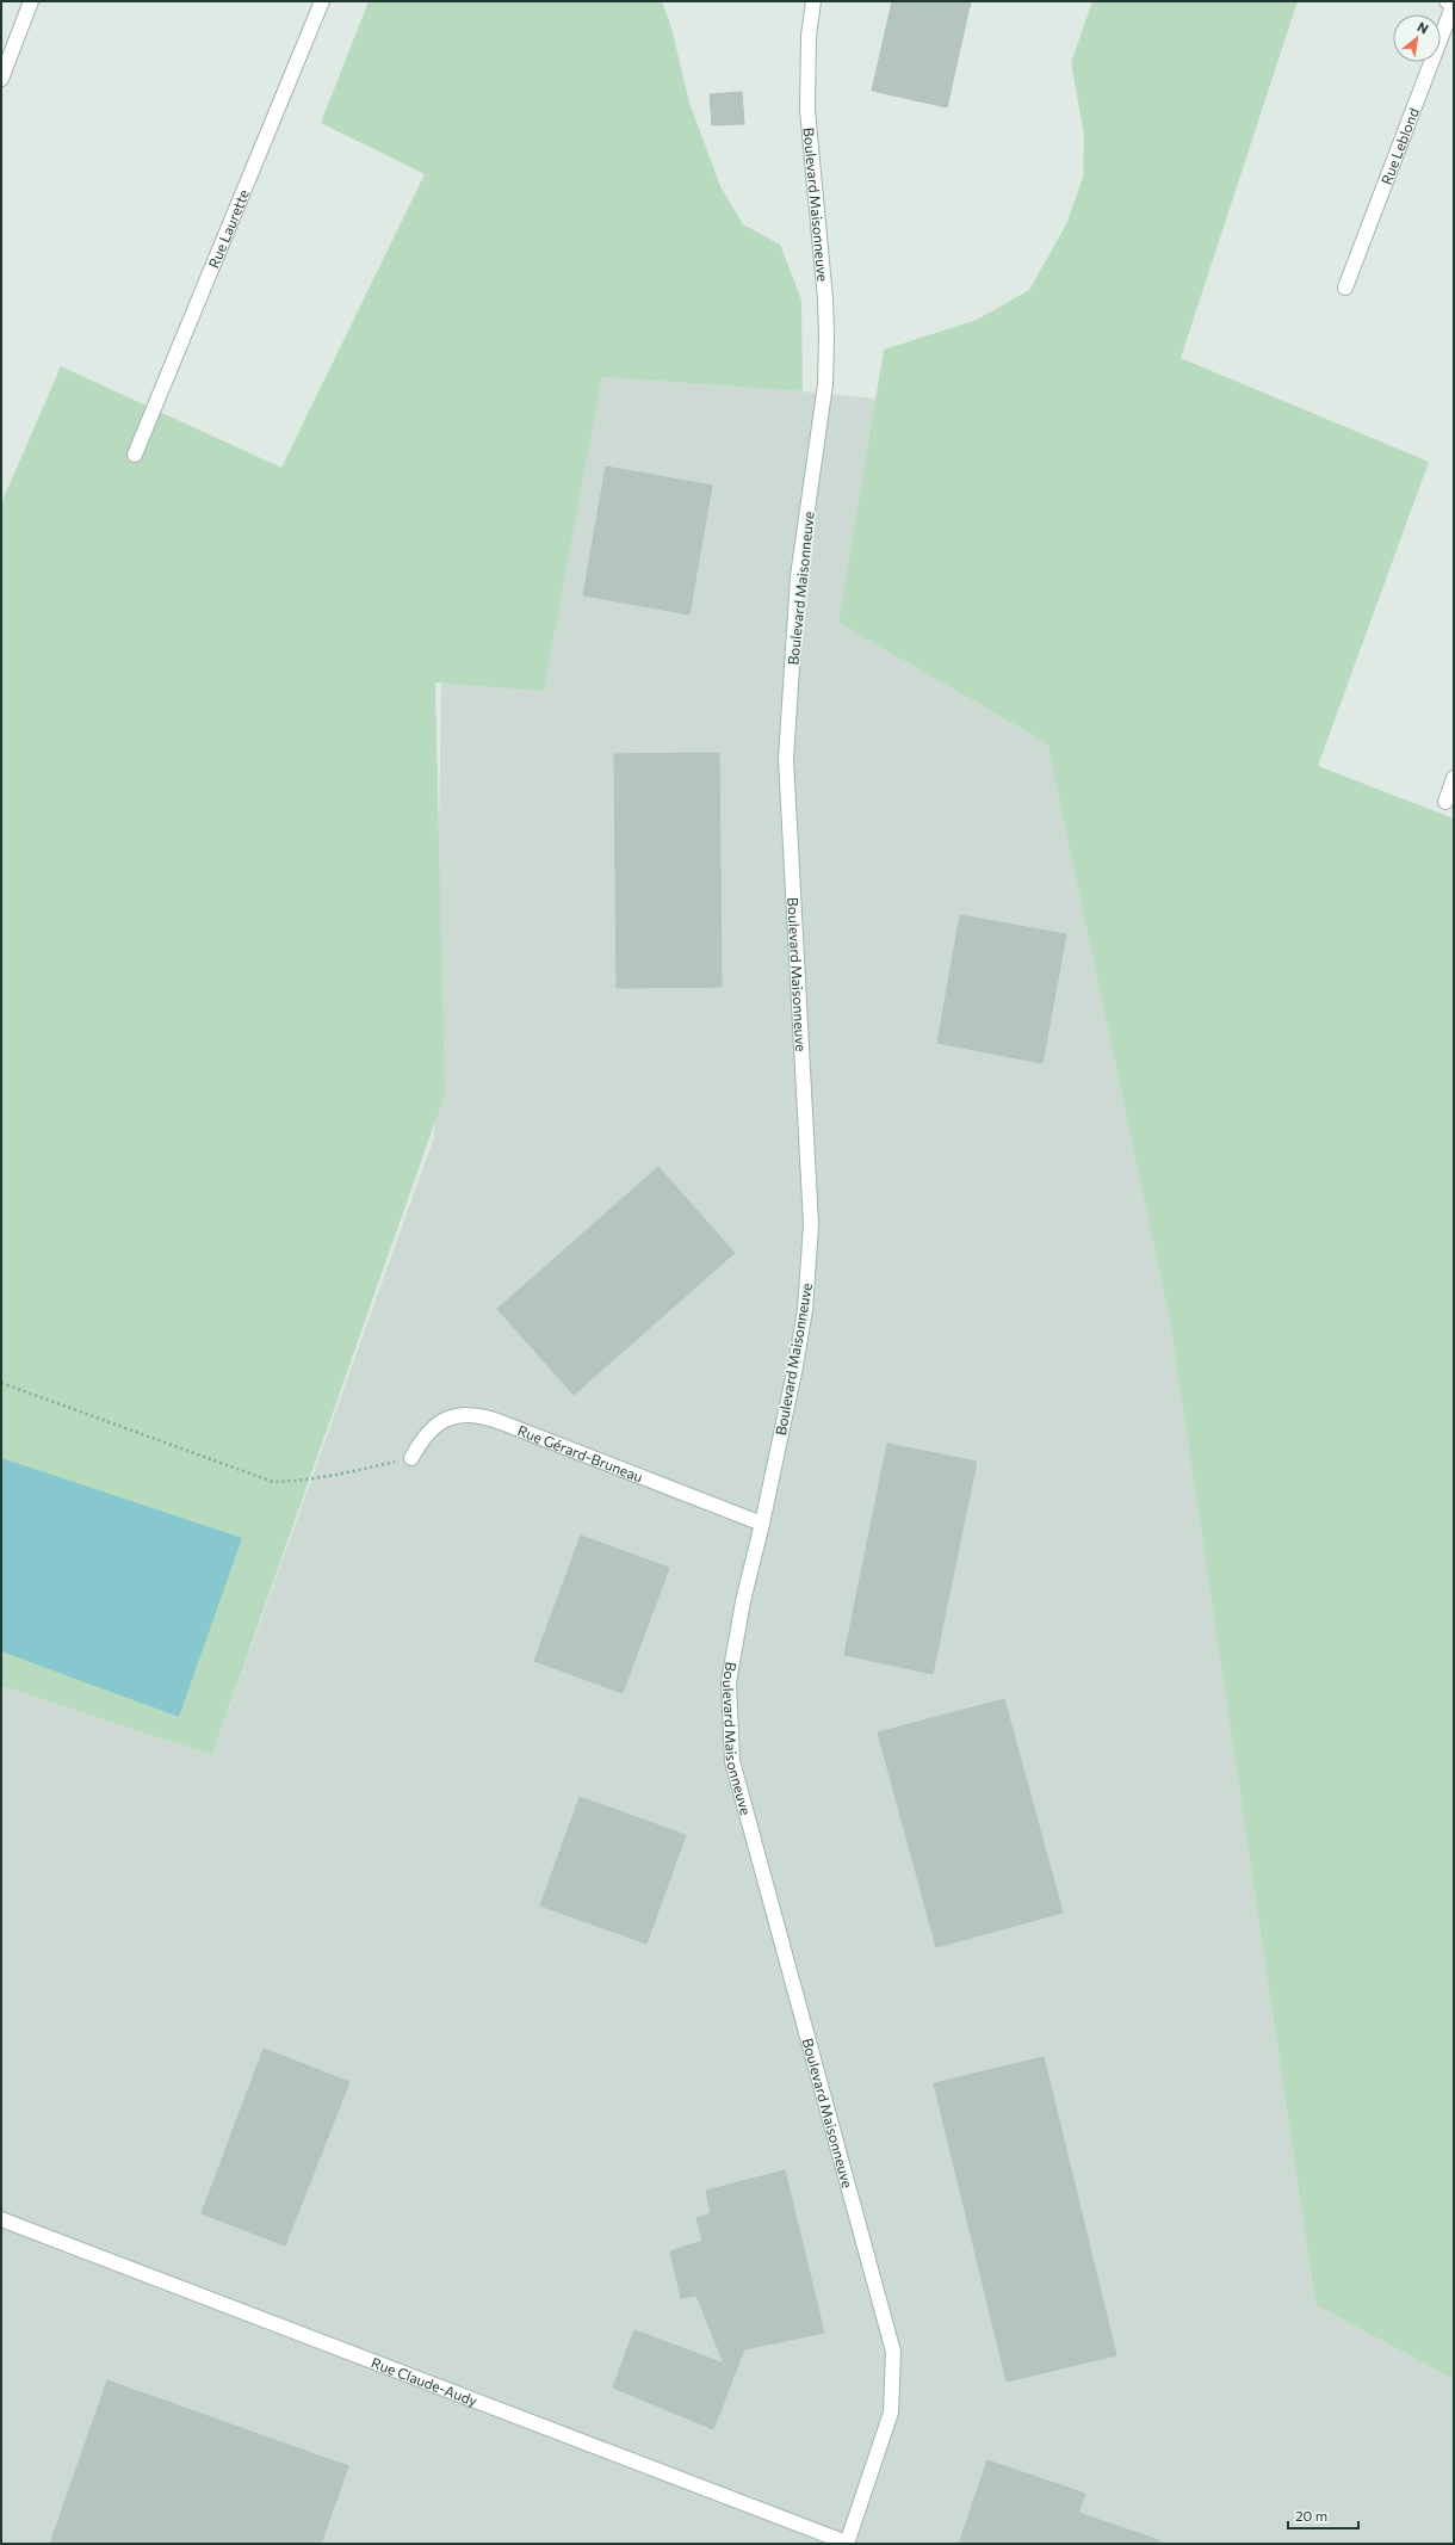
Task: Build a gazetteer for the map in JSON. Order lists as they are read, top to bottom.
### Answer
{
  "streets": {
    "street": [
      "Rue Leblond",
      "Boulevard Maisonneuve",
      "Rue Laurette",
      "Rue Gérard-Bruneau",
      "Rue Claude-Audy"
    ]
  },
  "crossings": [
    ["Boulevard Maisonneuve", "Rue Gérard-Bruneau"],
    ["Boulevard Maisonneuve", "Rue Claude-Audy"]
  ],
  "scale_bar": "20 m",
  "north": "top right"
}
